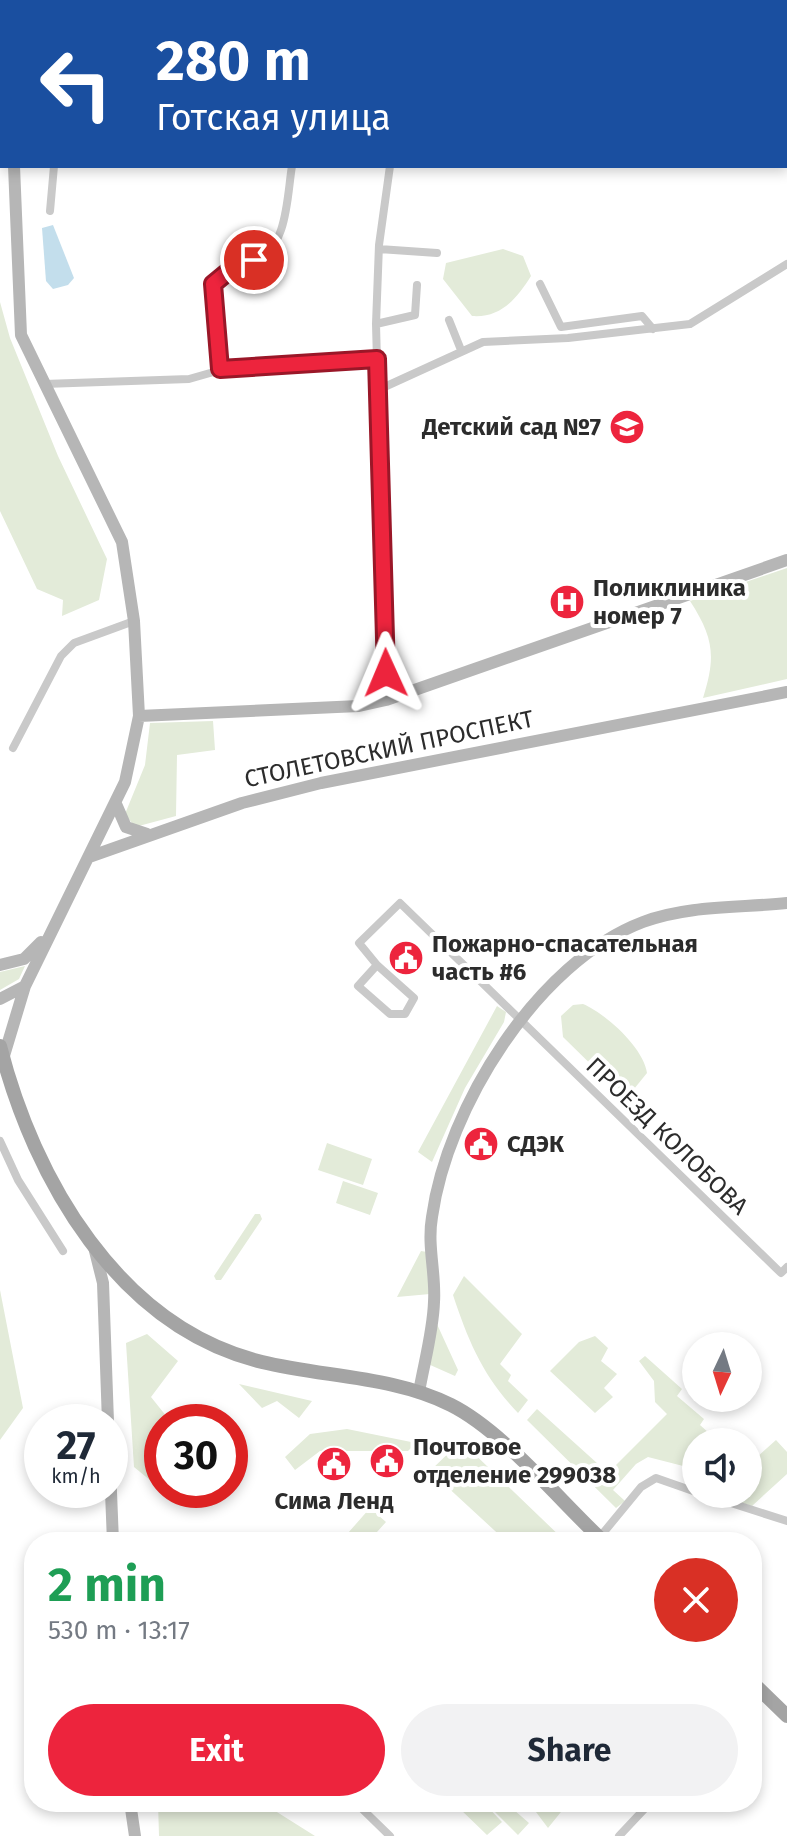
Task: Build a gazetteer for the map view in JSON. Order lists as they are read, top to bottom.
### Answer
{
  "streets": {
    "main road": ["СТОЛЕТОВСКИЙ ПРОСПЕКТ"],
    "street": ["ПРОЕЗД КОЛОБОВА"]
  },
  "places": {
    "school or university": ["Детский сад №7"],
    "hospital": ["Поликлиника номер 7"],
    "public building": [
      "Пожарно-спасательная часть #6",
      "СДЭК",
      "Почтовое отделение 299038",
      "Сима Ленд"
    ]
  },
  "north": "bottom",
  "page": {
    "turn": ["280 m", "Готская улица"],
    "speed": "27 km/h",
    "limit": "30",
    "heading": ["2 min", "530 m · 13:17"],
    "buttons": ["Exit", "Share"]
  }
}
